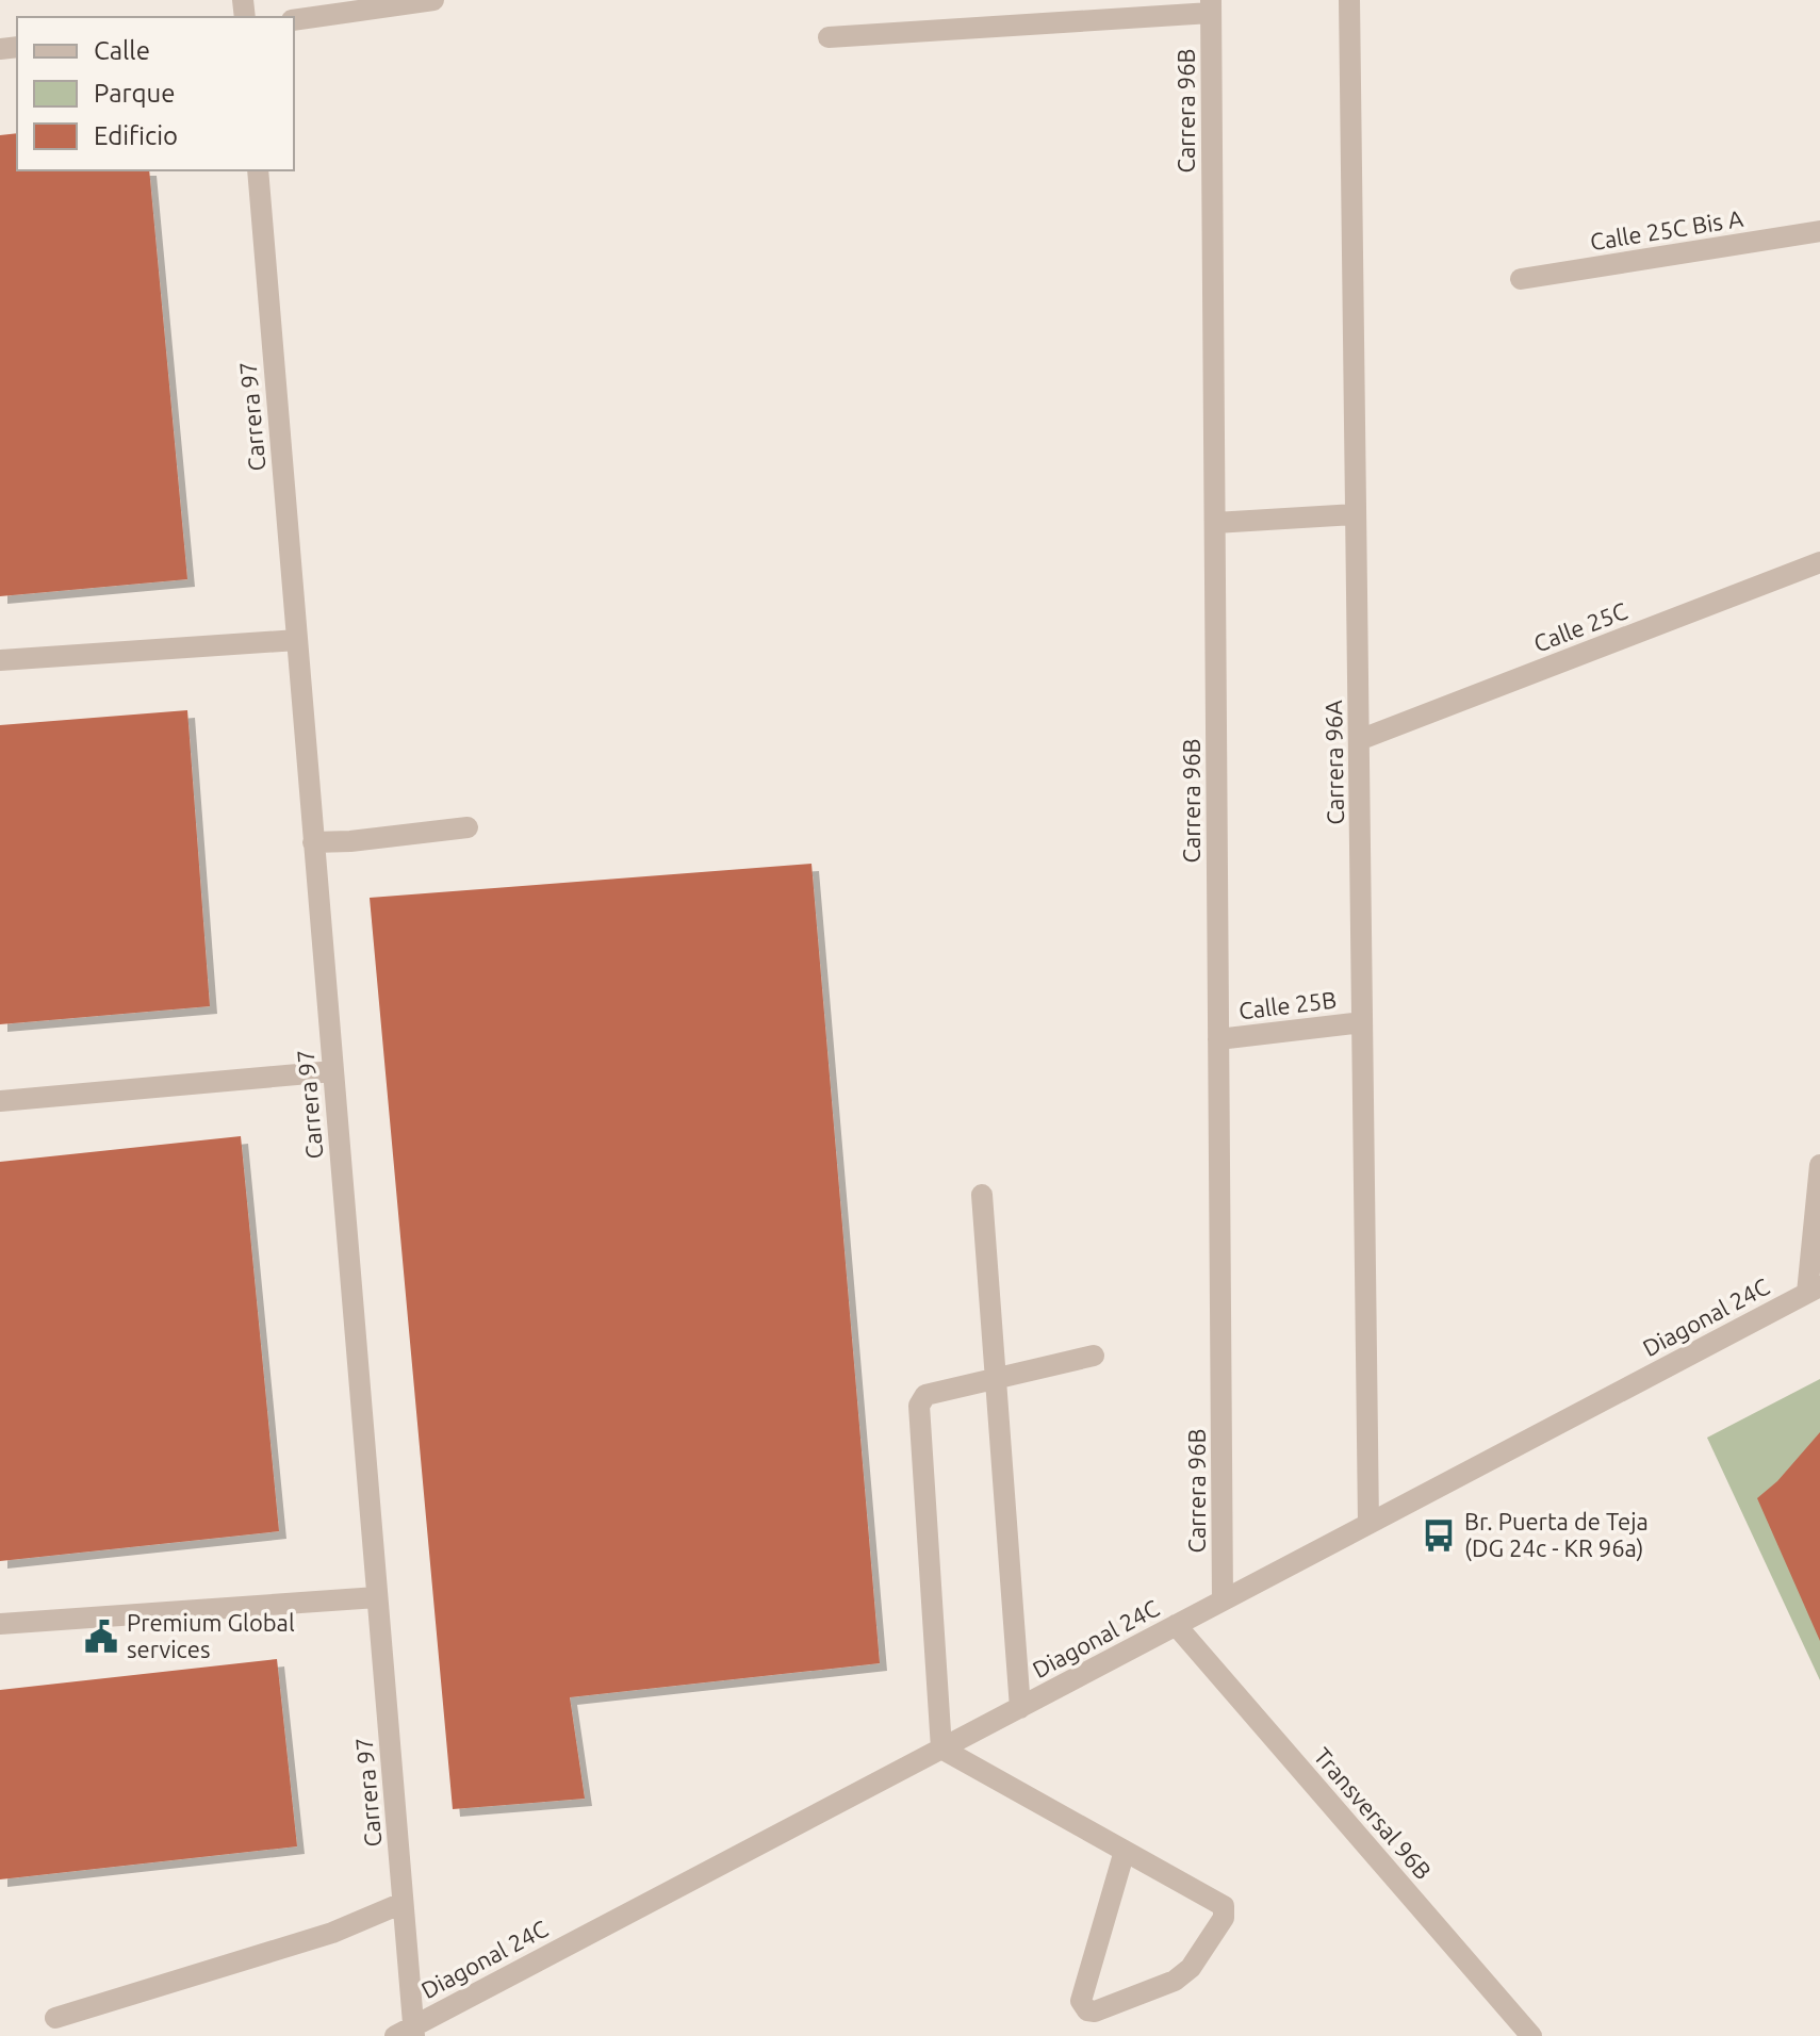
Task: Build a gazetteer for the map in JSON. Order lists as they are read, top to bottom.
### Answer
{
  "streets": {
    "street": [
      "Carrera 96B",
      "Calle 25C Bis A",
      "Carrera 97",
      "Calle 25C",
      "Carrera 96A",
      "Calle 25B",
      "Diagonal 24C",
      "Transversal 96B"
    ]
  },
  "crossings": [
    ["Carrera 96B", "Calle 25B"],
    ["Carrera 96B", "Diagonal 24C"],
    ["Carrera 97", "Diagonal 24C"],
    ["Calle 25C", "Carrera 96A"],
    ["Carrera 96A", "Calle 25B"],
    ["Carrera 96A", "Diagonal 24C"],
    ["Diagonal 24C", "Transversal 96B"]
  ],
  "places": {
    "bus stop": ["Br. Puerta de Teja (DG 24c - KR 96a)"],
    "public building": ["Premium Global services"]
  },
  "legend": ["Calle", "Parque", "Edificio"]
}
